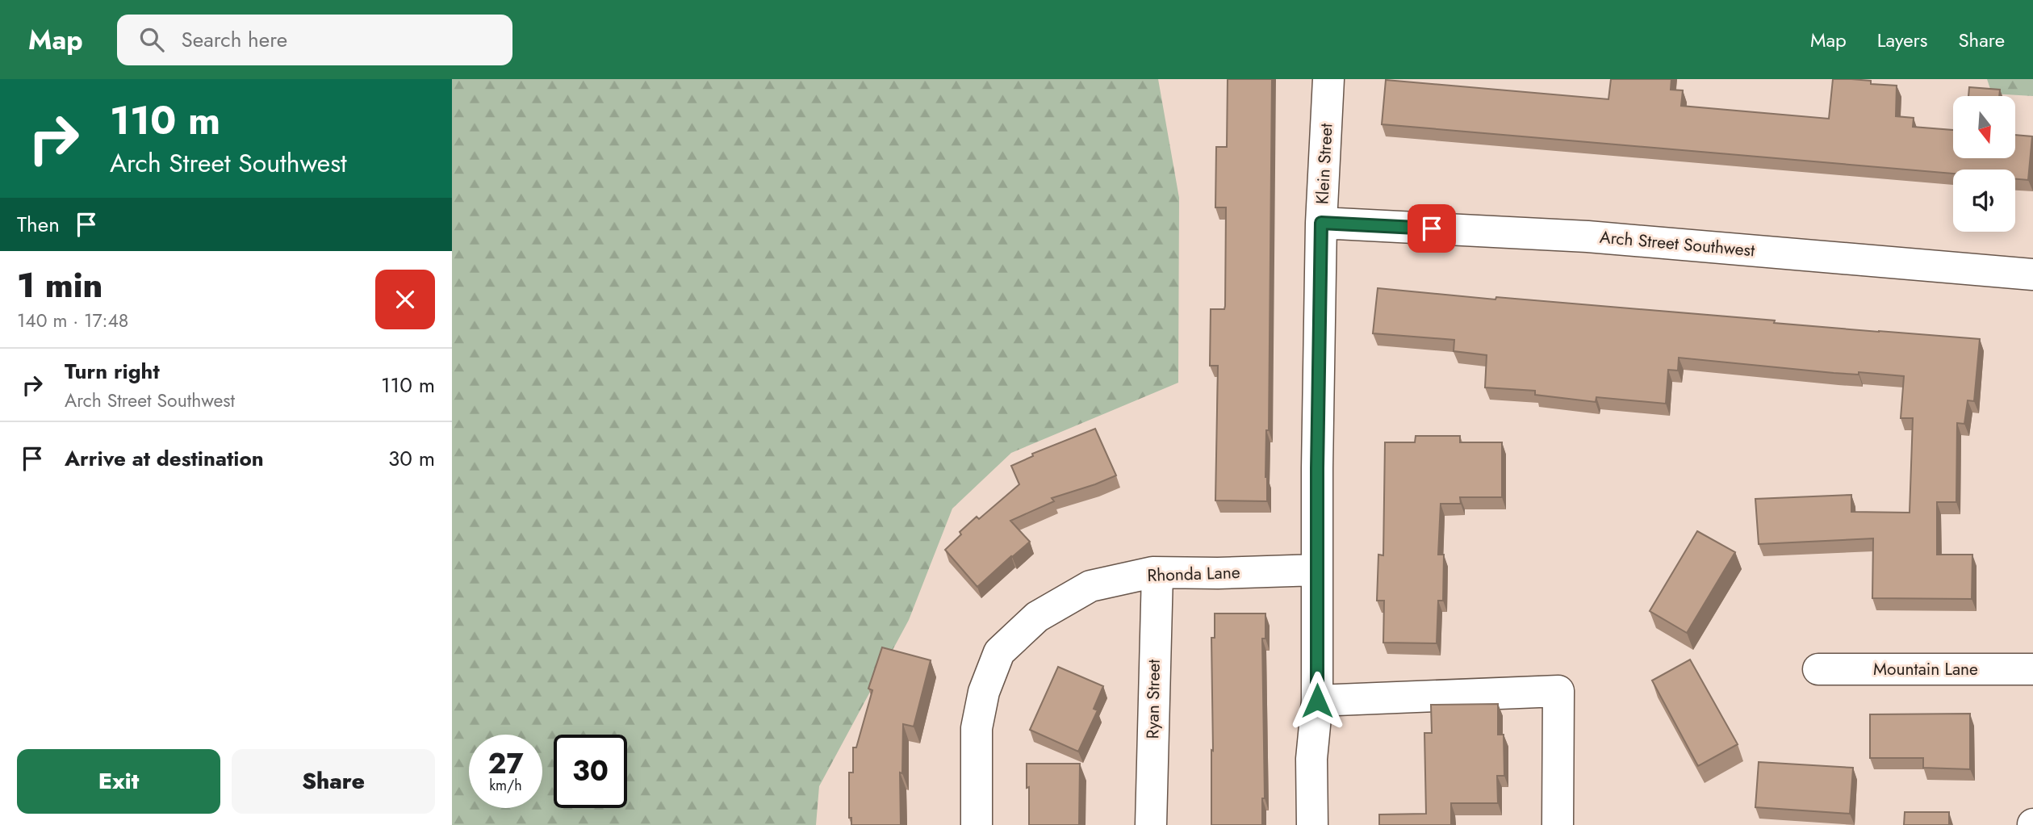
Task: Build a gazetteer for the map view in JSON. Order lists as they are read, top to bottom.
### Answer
{
  "streets": {
    "street": [
      "Klein Street",
      "Arch Street Southwest",
      "Rhonda Lane",
      "Mountain Lane",
      "Ryan Street"
    ]
  },
  "crossings": [
    ["Klein Street", "Arch Street Southwest"],
    ["Klein Street", "Rhonda Lane"],
    ["Rhonda Lane", "Ryan Street"]
  ],
  "north": "bottom",
  "page": {
    "header": "Map",
    "search": "Search here",
    "nav": ["Map", "Layers", "Share"],
    "turn": ["110 m", "Arch Street Southwest"],
    "then": "Then",
    "heading": ["1 min", "140 m · 17:48"],
    "list": [
      {
        "name": "Turn right",
        "note": "Arch Street Southwest",
        "value": "110 m"
      },
      {
        "name": "Arrive at destination",
        "value": "30 m"
      }
    ],
    "speed": "27 km/h",
    "limit": "30",
    "buttons": ["Exit", "Share"]
  }
}
